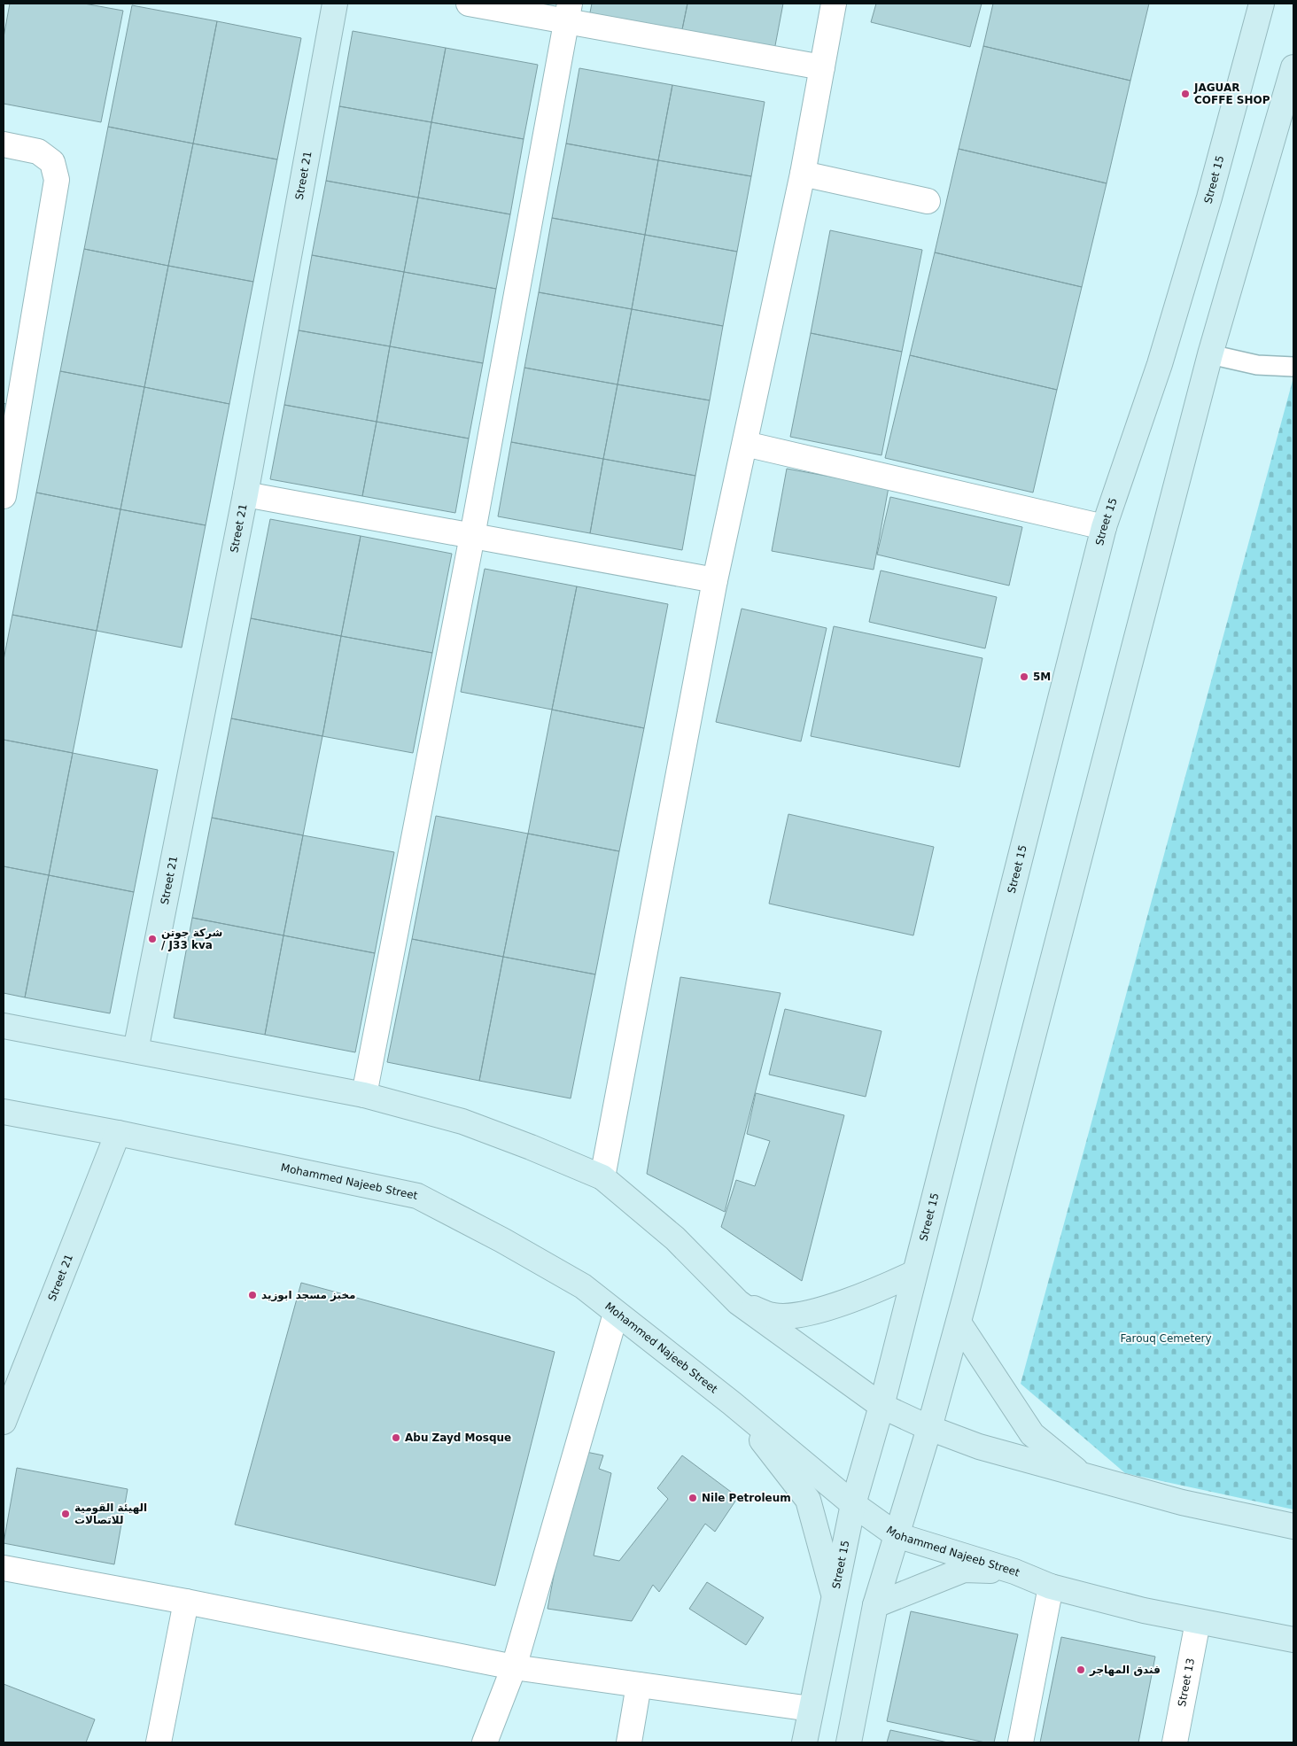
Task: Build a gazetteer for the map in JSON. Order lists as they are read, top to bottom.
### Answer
{
  "streets": {
    "street": [
      "Street 21",
      "Street 15",
      "Mohammed Najeeb Street",
      "Street 13"
    ]
  },
  "crossings": [
    ["Street 21", "Mohammed Najeeb Street"],
    ["Street 15", "Mohammed Najeeb Street"],
    ["Mohammed Najeeb Street", "Street 13"]
  ],
  "parks": ["Farouq Cemetery"],
  "places": [
    "JAGUAR COFFE SHOP",
    "5M",
    "شركة جوتن / J33 kva",
    "مخبز مسجد ابوزيد",
    "Abu Zayd Mosque",
    "Nile Petroleum",
    "الهيئة القومية للاتصالات",
    "فندق المهاجر"
  ]
}
